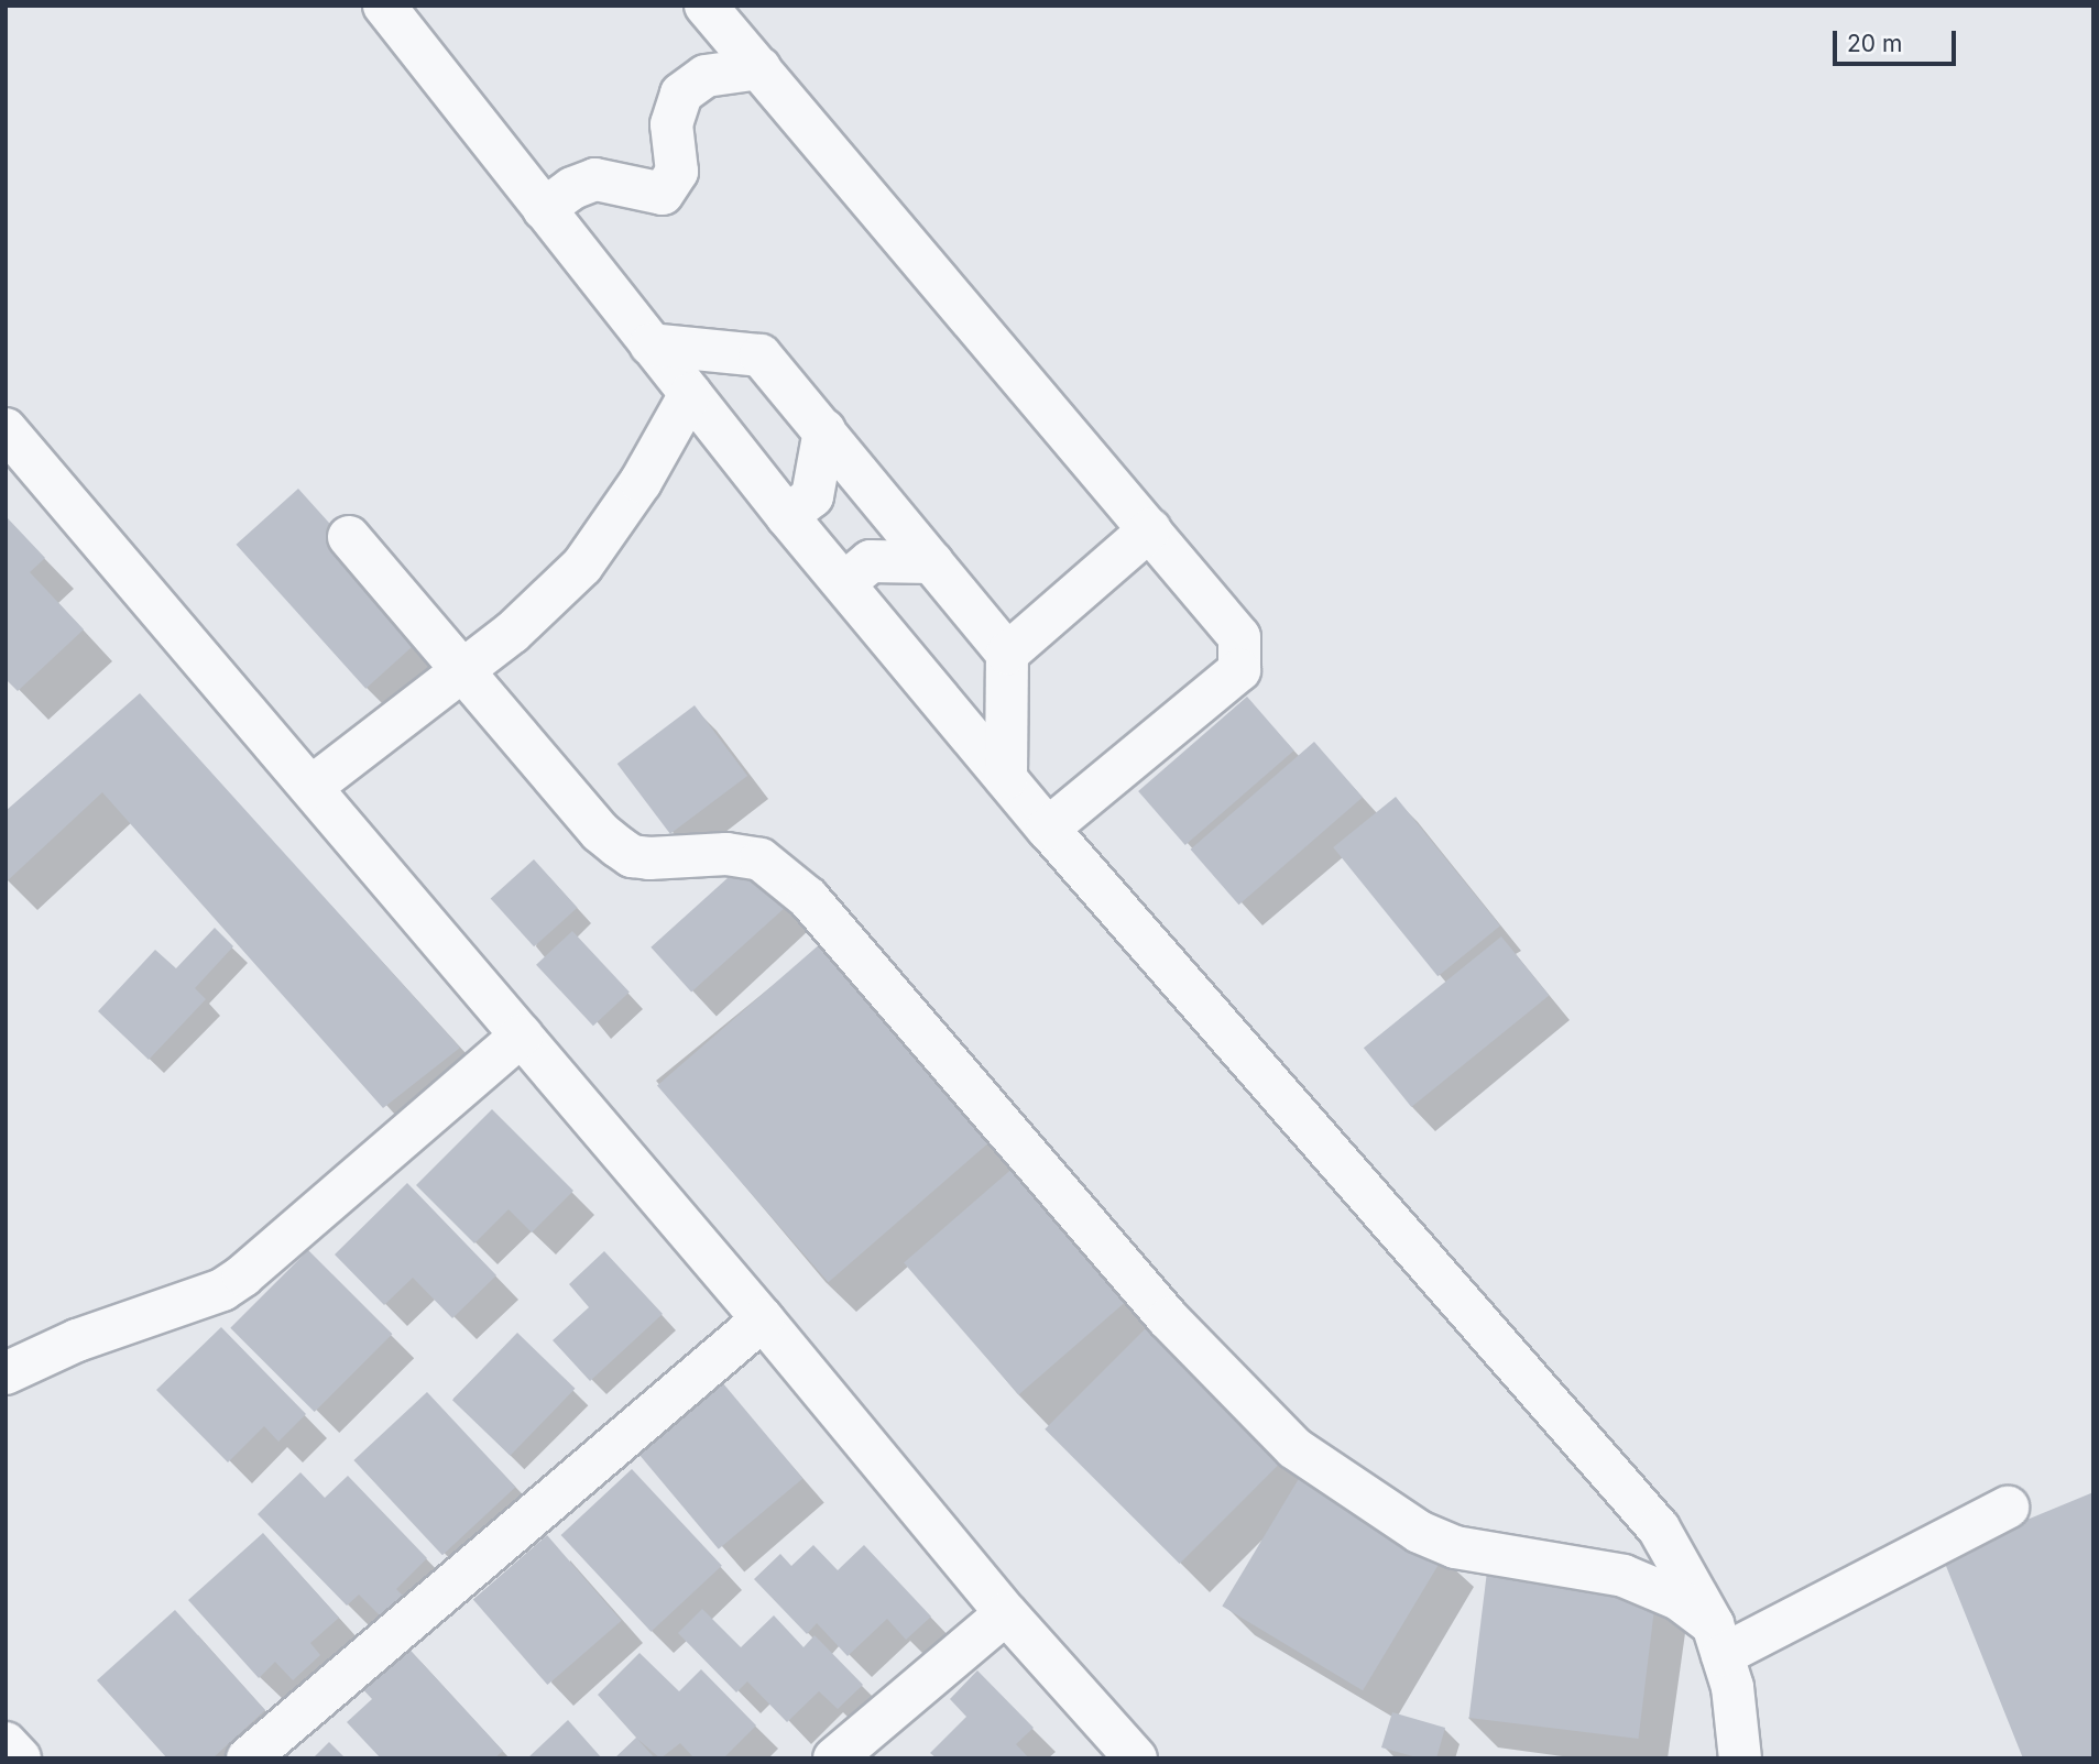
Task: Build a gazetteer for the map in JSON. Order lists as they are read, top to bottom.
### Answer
{
  "scale_bar": "20 m"
}
